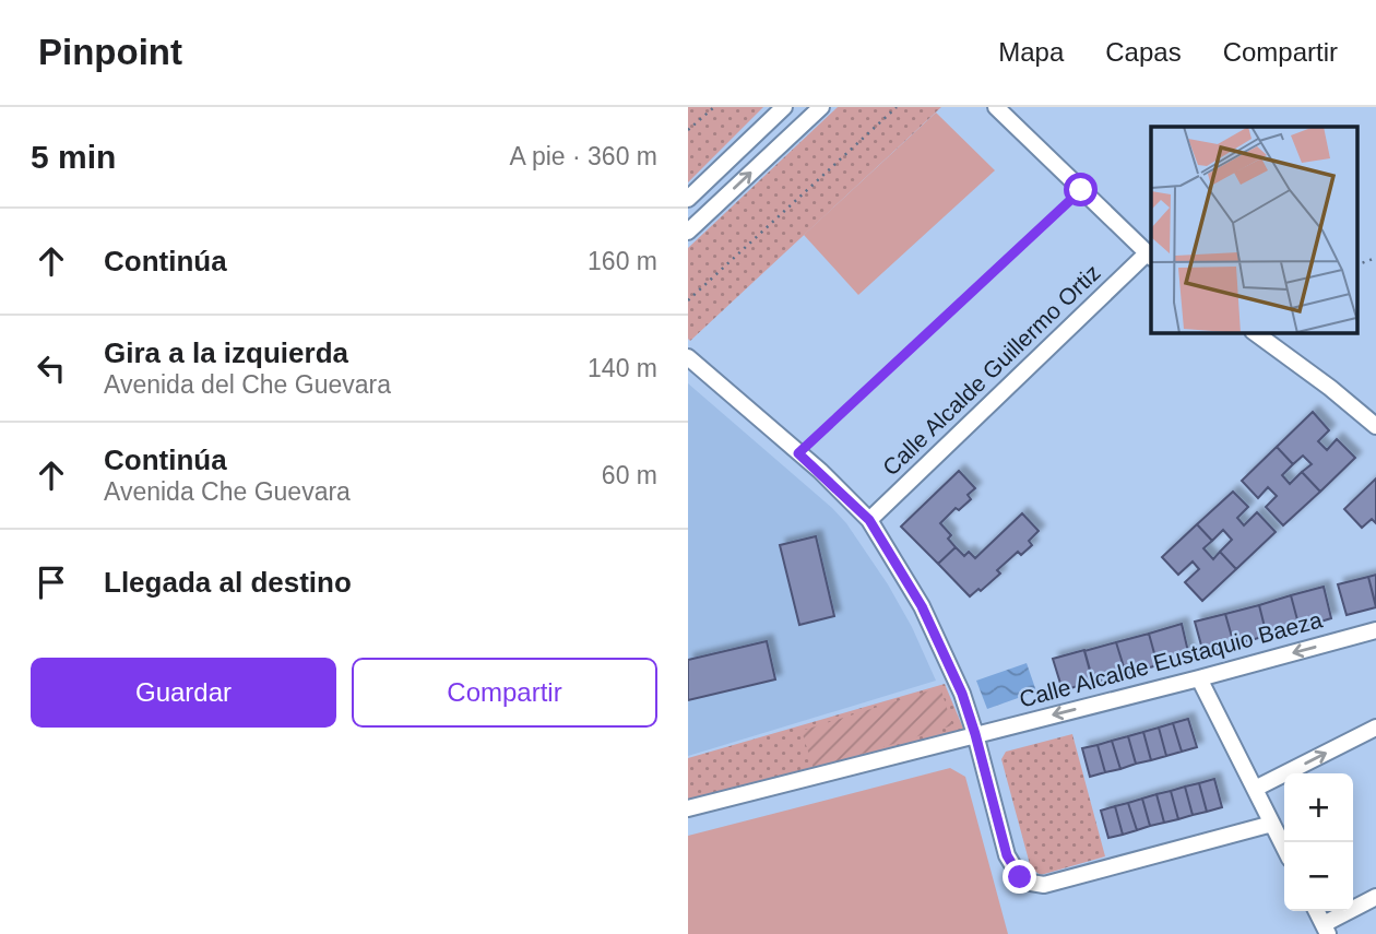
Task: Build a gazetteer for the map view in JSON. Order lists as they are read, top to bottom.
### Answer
{
  "streets": {
    "street": ["Calle Alcalde Guillermo Ortiz", "Calle Alcalde Eustaquio Baeza"]
  },
  "page": {
    "header": "Pinpoint",
    "nav": ["Mapa", "Capas", "Compartir"],
    "heading": ["5 min", "A pie · 360 m"],
    "list": [
      ["Continúa", "160 m"],
      ["Gira a la izquierda", "Avenida del Che Guevara", "140 m"],
      ["Continúa", "Avenida Che Guevara", "60 m"],
      "Llegada al destino"
    ],
    "buttons": ["Guardar", "Compartir"],
    "map_buttons": ["+", "−"]
  }
}
